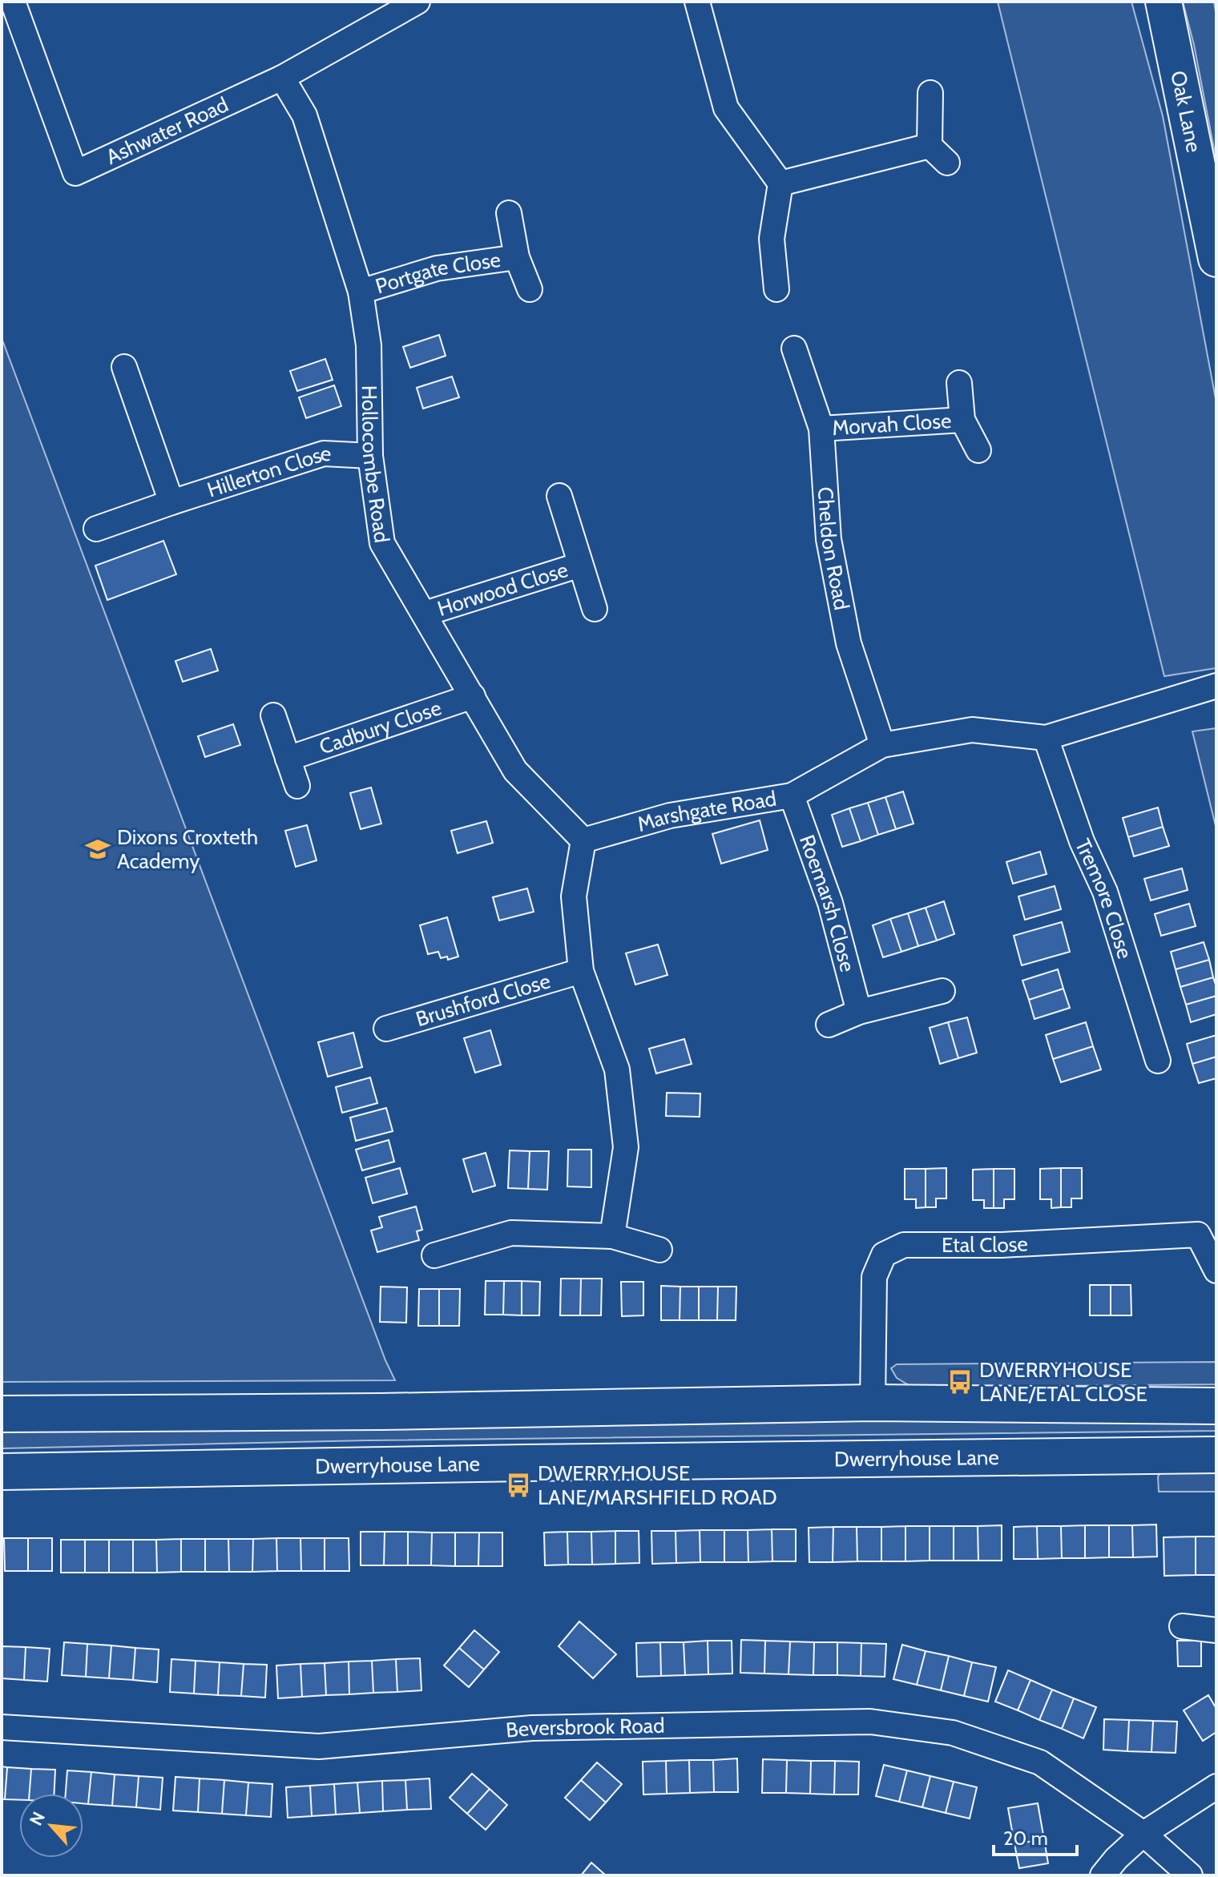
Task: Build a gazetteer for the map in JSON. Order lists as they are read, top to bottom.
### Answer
{
  "streets": {
    "street": [
      "Oak Lane",
      "Ashwater Road",
      "Portgate Close",
      "Morvah Close",
      "Hollocombe Road",
      "Hillerton Close",
      "Cheldon Road",
      "Horwood Close",
      "Cadbury Close",
      "Marshgate Road",
      "Tremore Close",
      "Roemarsh Close",
      "Brushford Close",
      "Etal Close",
      "Dwerryhouse Lane",
      "Beversbrook Road"
    ]
  },
  "crossings": [
    ["Ashwater Road", "Hollocombe Road"],
    ["Portgate Close", "Hollocombe Road"],
    ["Morvah Close", "Cheldon Road"],
    ["Hollocombe Road", "Hillerton Close"],
    ["Hollocombe Road", "Horwood Close"],
    ["Hollocombe Road", "Cadbury Close"],
    ["Hollocombe Road", "Marshgate Road"],
    ["Cheldon Road", "Marshgate Road"],
    ["Marshgate Road", "Tremore Close"],
    ["Marshgate Road", "Roemarsh Close"]
  ],
  "places": {
    "school or university": ["Dixons Croxteth Academy"],
    "bus stop": ["DWERRYHOUSE LANE/ETAL CLOSE", "DWERRYHOUSE LANE/MARSHFIELD ROAD"]
  },
  "scale_bar": "20 m",
  "north": "top left"
}
